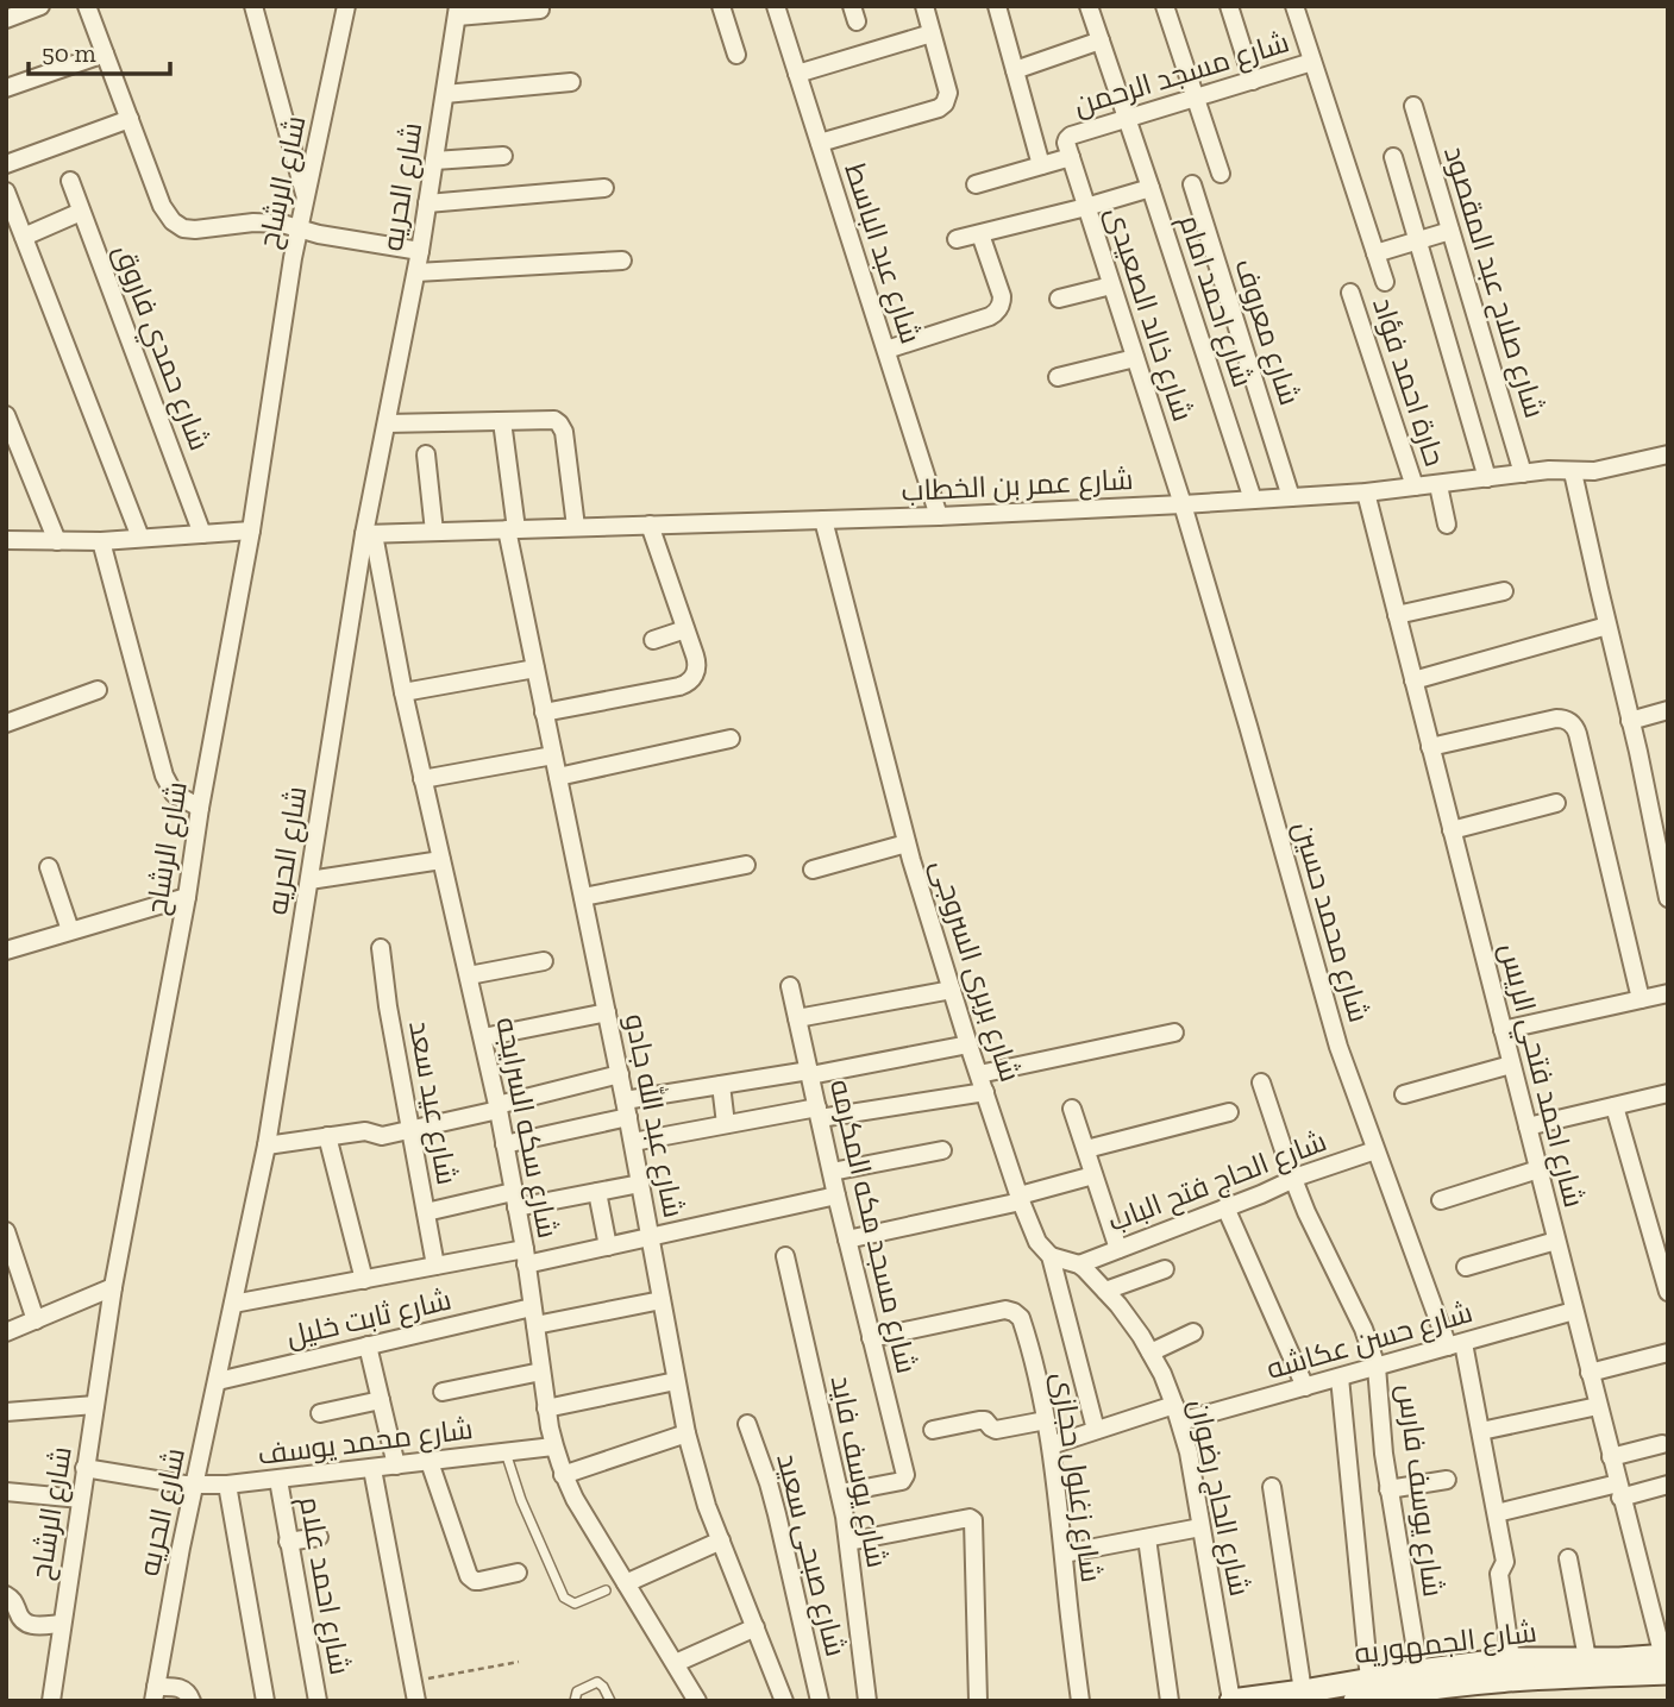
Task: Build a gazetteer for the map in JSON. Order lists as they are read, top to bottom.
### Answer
{
  "streets": {
    "main road": ["شارع الجمهوريه"],
    "street": [
      "شارع مسجد الرحمن",
      "شارع الرشاح",
      "شارع الحريه",
      "شارع عبد الباسط",
      "شارع صلاح عبد المقصود",
      "شارع احمد امام",
      "شارع خالد الصعيدى",
      "شارع معروف",
      "شارع حمدي فاروق",
      "حارة احمد فؤاد",
      "شارع عمر بن الخطاب",
      "شارع محمد حسين",
      "شارع بربرى السروجى",
      "شارع احمد فتحي الريس",
      "شارع عيد سعد",
      "شارع عبد الله جادو",
      "شارع سكه السرايجه",
      "شارع الحاج فتح الباب",
      "شارع مسجد مكه المكرمه",
      "شارع ثابت خليل",
      "شارع حسن عكاشه",
      "شارع محمد يوسف",
      "شارع يوسف فايد",
      "شارع زغلول حجازى",
      "شارع يوسف فارس",
      "شارع الحاج رضوان",
      "شارع صبحى سعيد",
      "شارع احمد علام"
    ]
  },
  "crossings": [
    ["شارع مسجد الرحمن", "شارع احمد امام"],
    ["شارع مسجد الرحمن", "شارع خالد الصعيدى"],
    ["شارع الرشاح", "شارع محمد يوسف"],
    ["شارع الحريه", "شارع عمر بن الخطاب"],
    ["شارع الحريه", "شارع سكه السرايجه"],
    ["شارع الحريه", "شارع ثابت خليل"],
    ["شارع الحريه", "شارع محمد يوسف"],
    ["شارع عبد الباسط", "شارع عمر بن الخطاب"],
    ["شارع صلاح عبد المقصود", "شارع عمر بن الخطاب"],
    ["شارع احمد امام", "شارع عمر بن الخطاب"],
    ["شارع خالد الصعيدى", "شارع عمر بن الخطاب"],
    ["شارع خالد الصعيدى", "شارع محمد حسين"],
    ["شارع معروف", "شارع عمر بن الخطاب"],
    ["حارة احمد فؤاد", "شارع عمر بن الخطاب"],
    ["شارع عمر بن الخطاب", "شارع محمد حسين"],
    ["شارع عمر بن الخطاب", "شارع بربرى السروجى"],
    ["شارع عمر بن الخطاب", "شارع احمد فتحي الريس"],
    ["شارع عمر بن الخطاب", "شارع عبد الله جادو"],
    ["شارع عمر بن الخطاب", "شارع سكه السرايجه"],
    ["شارع محمد حسين", "شارع الحاج فتح الباب"],
    ["شارع محمد حسين", "شارع حسن عكاشه"],
    ["شارع محمد حسين", "شارع الجمهوريه"],
    ["شارع بربرى السروجى", "شارع حسن عكاشه"],
    ["شارع بربرى السروجى", "شارع الحاج رضوان"],
    ["شارع احمد فتحي الريس", "شارع حسن عكاشه"],
    ["شارع احمد فتحي الريس", "شارع الجمهوريه"],
    ["شارع عبد الله جادو", "شارع ثابت خليل"],
    ["شارع سكه السرايجه", "شارع ثابت خليل"],
    ["شارع سكه السرايجه", "شارع محمد يوسف"],
    ["شارع الحاج فتح الباب", "شارع يوسف فارس"],
    ["شارع الحاج فتح الباب", "شارع الحاج رضوان"],
    ["شارع مسجد مكه المكرمه", "شارع يوسف فايد"],
    ["شارع مسجد مكه المكرمه", "شارع زغلول حجازى"],
    ["شارع حسن عكاشه", "شارع زغلول حجازى"],
    ["شارع حسن عكاشه", "شارع يوسف فارس"],
    ["شارع حسن عكاشه", "شارع الحاج رضوان"],
    ["شارع محمد يوسف", "شارع احمد علام"],
    ["شارع يوسف فارس", "شارع الجمهوريه"],
    ["شارع الحاج رضوان", "شارع الجمهوريه"]
  ],
  "scale_bar": "50 m"
}
